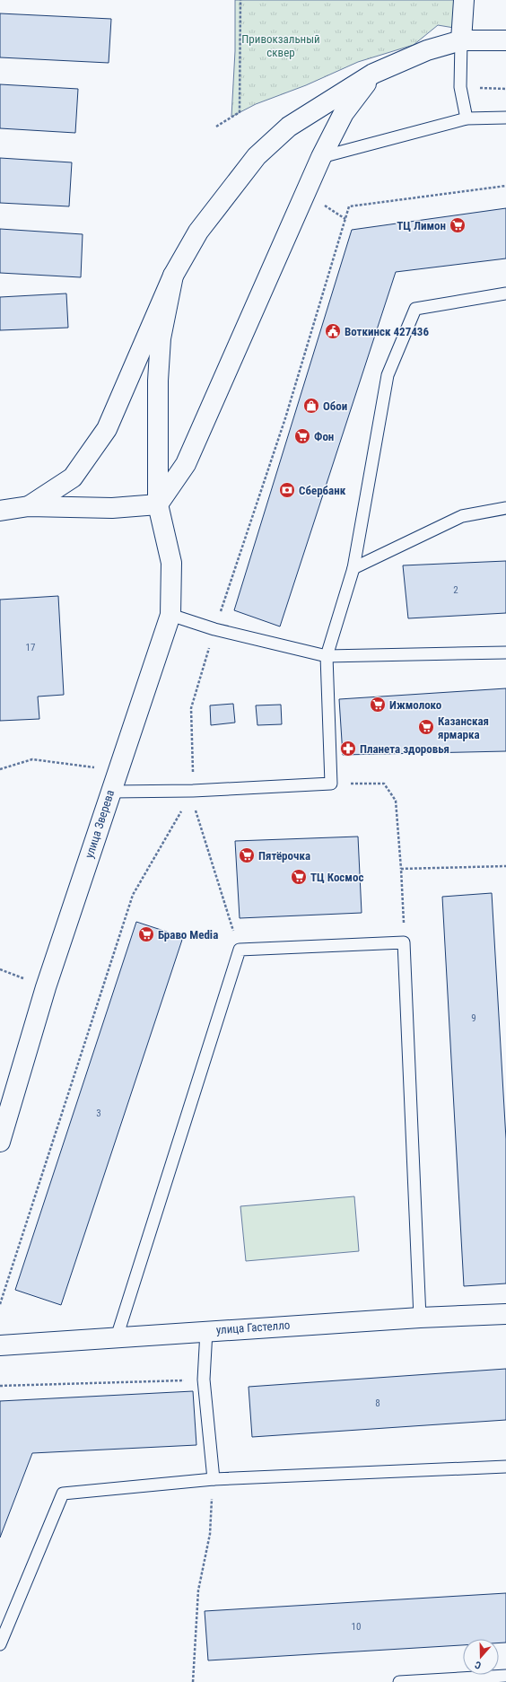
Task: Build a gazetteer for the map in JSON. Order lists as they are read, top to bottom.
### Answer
{
  "streets": {
    "main road": ["улица Зверева", "улица Гастелло"]
  },
  "parks": ["Привокзальный сквер"],
  "places": {
    "supermarket": [
      "ТЦ Лимон",
      "Фон",
      "Ижмолоко",
      "Казанская ярмарка",
      "Пятёрочка",
      "ТЦ Космос",
      "Браво Media"
    ],
    "public building": ["Воткинск 427436"],
    "shop": ["Обои"],
    "bank": ["Сбербанк"],
    "pharmacy": ["Планета здоровья"]
  },
  "house_numbers": [
    "2",
    "17",
    "9",
    "3",
    "8",
    "10"
  ],
  "north": "bottom"
}
